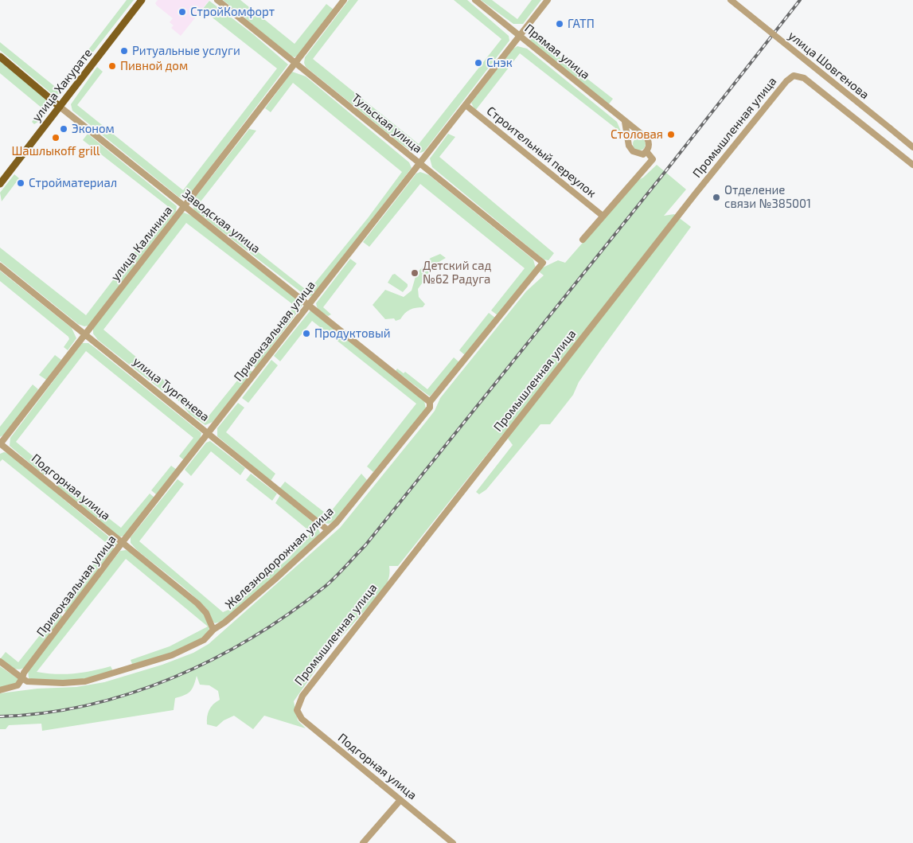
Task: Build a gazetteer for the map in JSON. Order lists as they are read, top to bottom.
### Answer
{
  "streets": {
    "main road": ["улица Хакурате", "Заводская улица"],
    "street": [
      "Прямая улица",
      "улица Шовгенова",
      "Тульская улица",
      "Промышленная улица",
      "Строительный переулок",
      "улица Калинина",
      "Привокзальная улица",
      "улица Тургенева",
      "Подгорная улица",
      "Железнодорожная улица"
    ]
  },
  "crossings": [
    ["Прямая улица", "Привокзальная улица"],
    ["улица Хакурате", "Заводская улица"],
    ["Тульская улица", "улица Калинина"],
    ["Тульская улица", "Привокзальная улица"],
    ["Тульская улица", "Железнодорожная улица"],
    ["Промышленная улица", "Подгорная улица"],
    ["Строительный переулок", "Привокзальная улица"],
    ["Заводская улица", "улица Калинина"],
    ["Заводская улица", "Привокзальная улица"],
    ["Заводская улица", "Железнодорожная улица"],
    ["улица Калинина", "улица Тургенева"],
    ["улица Калинина", "Подгорная улица"],
    ["Привокзальная улица", "улица Тургенева"],
    ["Привокзальная улица", "Подгорная улица"],
    ["Привокзальная улица", "Железнодорожная улица"],
    ["улица Тургенева", "Железнодорожная улица"],
    ["Подгорная улица", "Железнодорожная улица"]
  ],
  "places": [
    "СтройКомфорт",
    "ГАТП",
    "Ритуальные услуги",
    "Снэк",
    "Пивной дом",
    "Эконом",
    "Столовая",
    "Шашлыкоff grill",
    "Стройматериал",
    "Отделение связи №385001",
    "Детский сад №62 Радуга",
    "Продуктовый"
  ]
}
